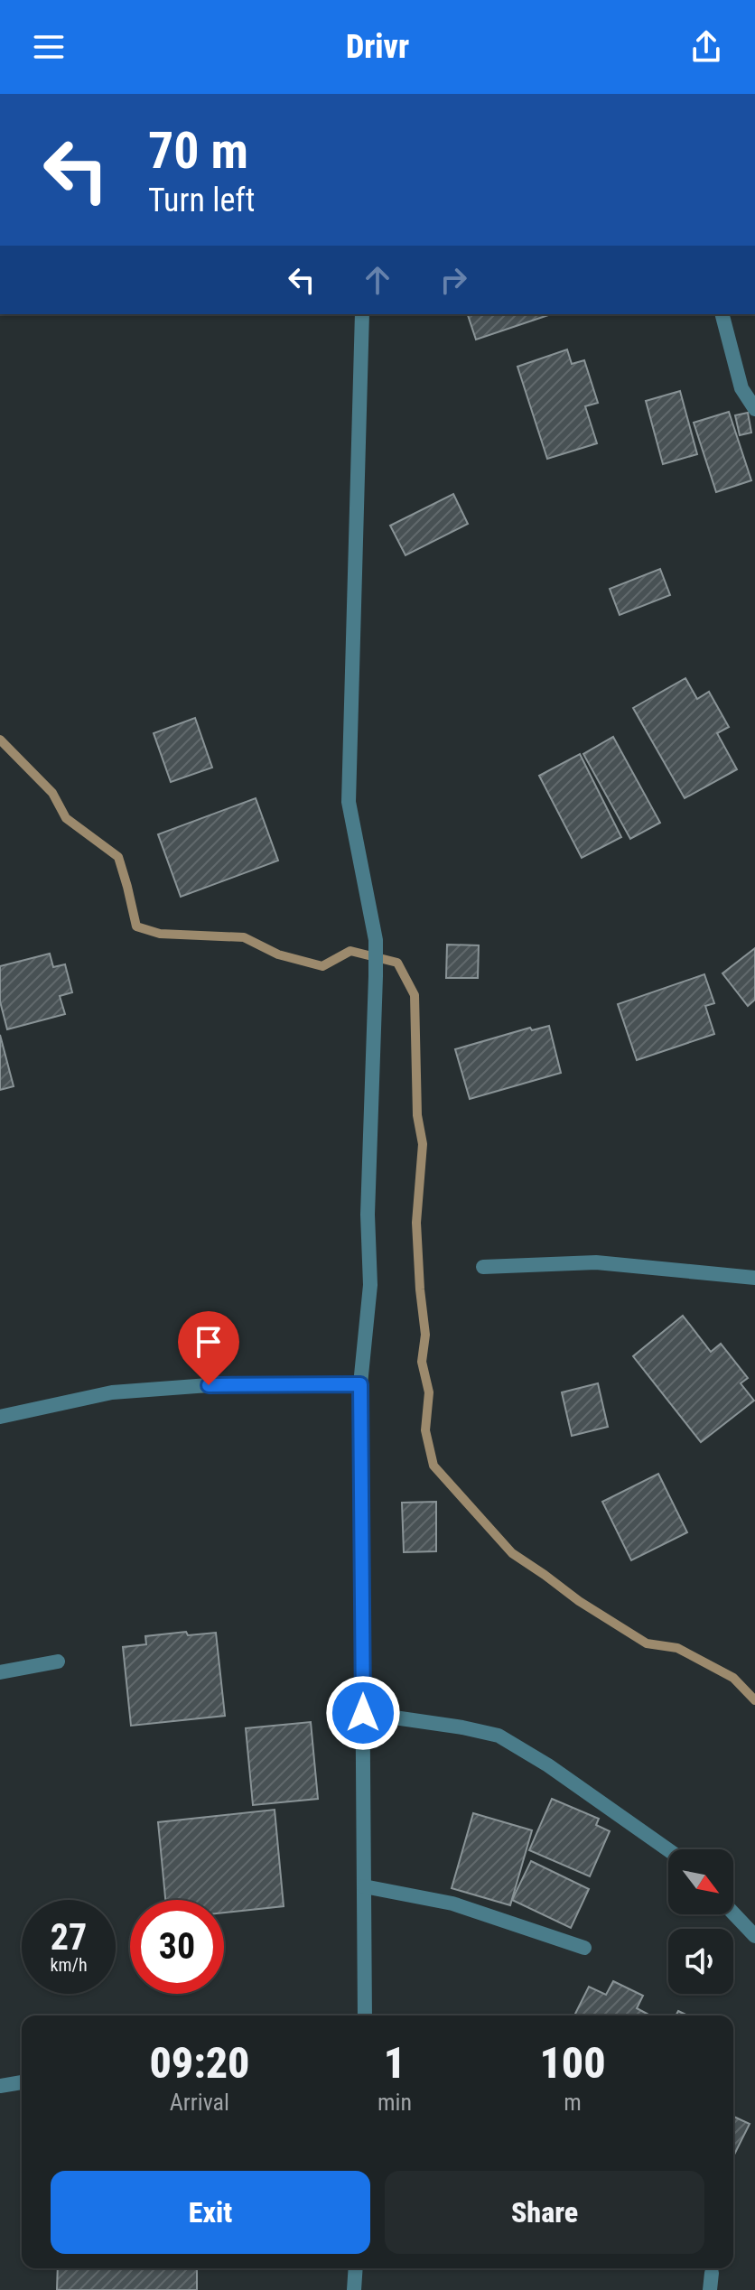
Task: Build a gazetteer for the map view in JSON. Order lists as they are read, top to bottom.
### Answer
{
  "north": "bottom right",
  "page": {
    "header": "Drivr",
    "turn": ["70 m", "Turn left"],
    "speed": "27 km/h",
    "limit": "30",
    "eta": [
      "09:20",
      "Arrival",
      "1",
      "min",
      "100",
      "m"
    ],
    "buttons": ["Exit", "Share"]
  }
}
